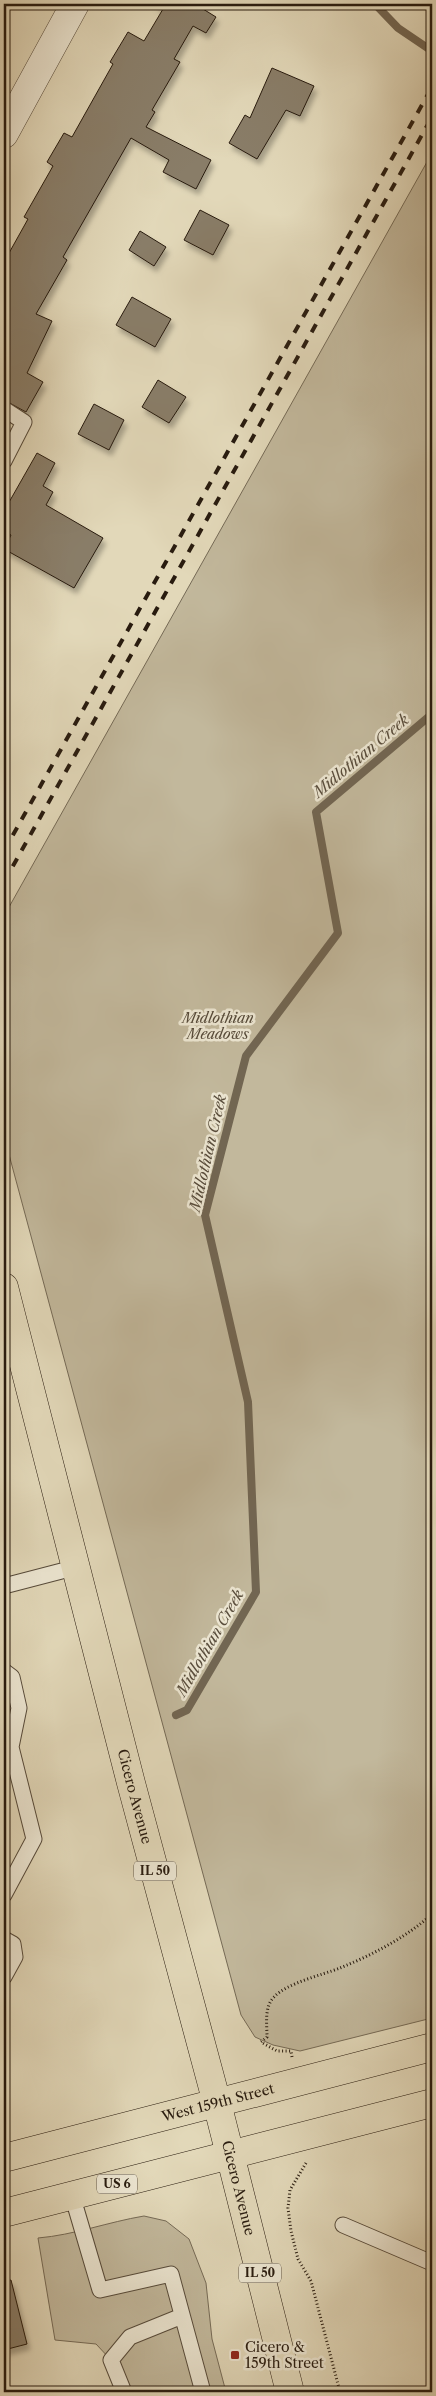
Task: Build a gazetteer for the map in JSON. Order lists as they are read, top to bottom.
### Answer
{
  "streets": {
    "main road": [
      "Cicero Avenue",
      "IL 50",
      "West 159th Street",
      "US 6"
    ]
  },
  "crossings": [
    ["Cicero Avenue", "West 159th Street"],
    ["Cicero Avenue", "US 6"]
  ],
  "water": ["Midlothian Creek"],
  "parks": ["Midlothian Meadows"],
  "places": {
    "transit": ["Cicero & 159th Street"]
  }
}
